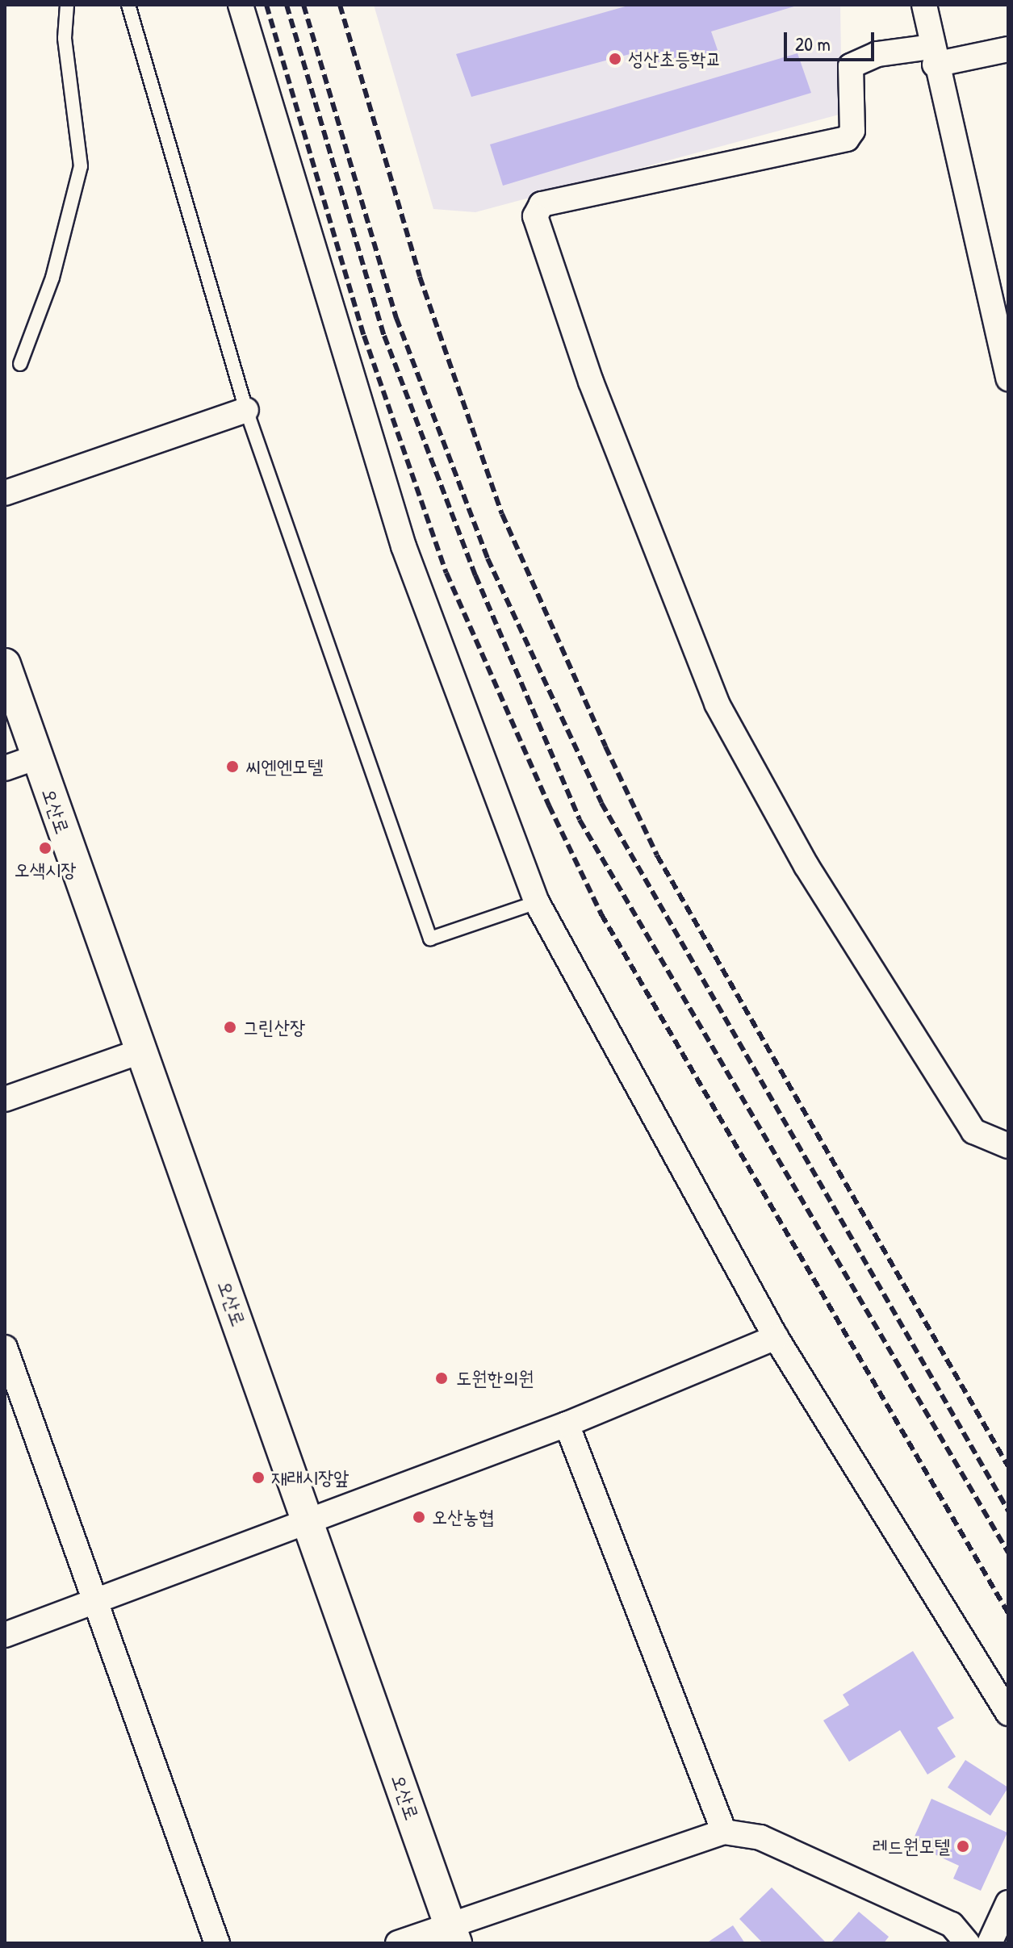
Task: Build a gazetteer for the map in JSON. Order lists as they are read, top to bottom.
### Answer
{
  "streets": {
    "street": ["오산로"]
  },
  "places": [
    "성산초등학교",
    "씨엔엔모텔",
    "오색시장",
    "그린산장",
    "도원한의원",
    "재래시장앞",
    "오산농협",
    "레드원모텔"
  ],
  "scale_bar": "20 m"
}
